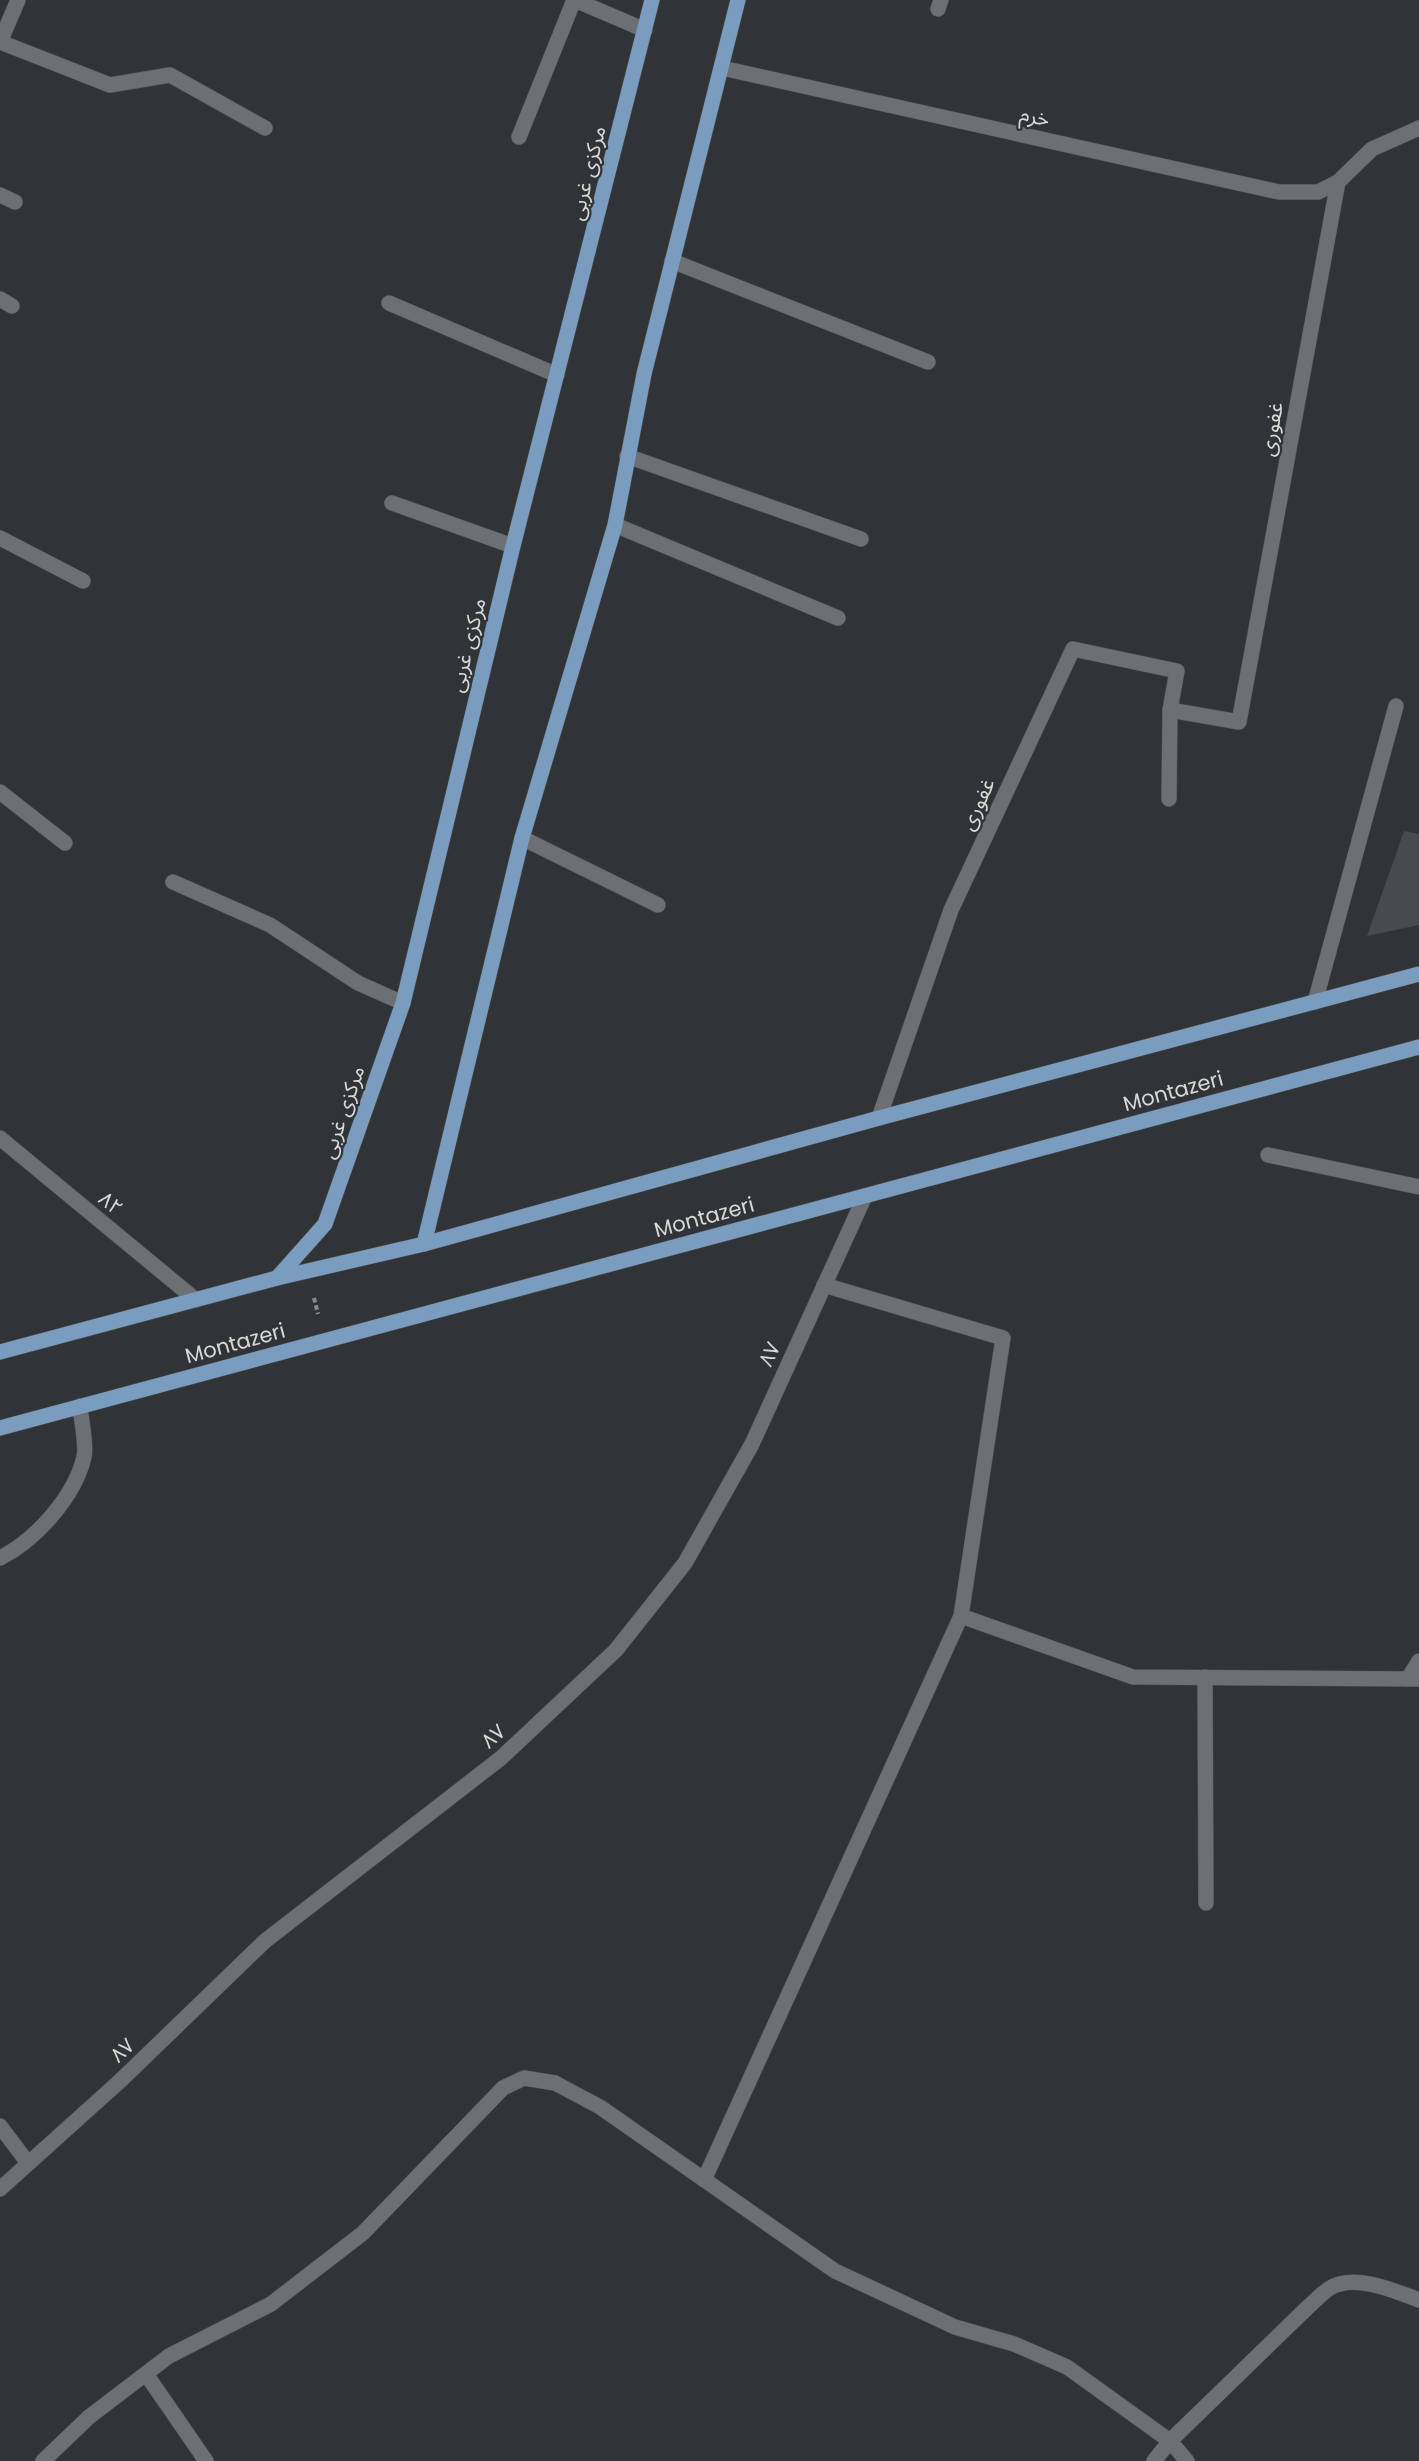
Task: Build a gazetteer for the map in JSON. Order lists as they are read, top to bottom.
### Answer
{
  "streets": {
    "main road": ["مرکزی غربی", "Montazeri"],
    "street": [
      "خرم",
      "غفوری",
      "۸۲",
      "۸۷"
    ]
  },
  "crossings": [
    ["خرم", "غفوری"],
    ["Montazeri", "۸۷"]
  ]
}
